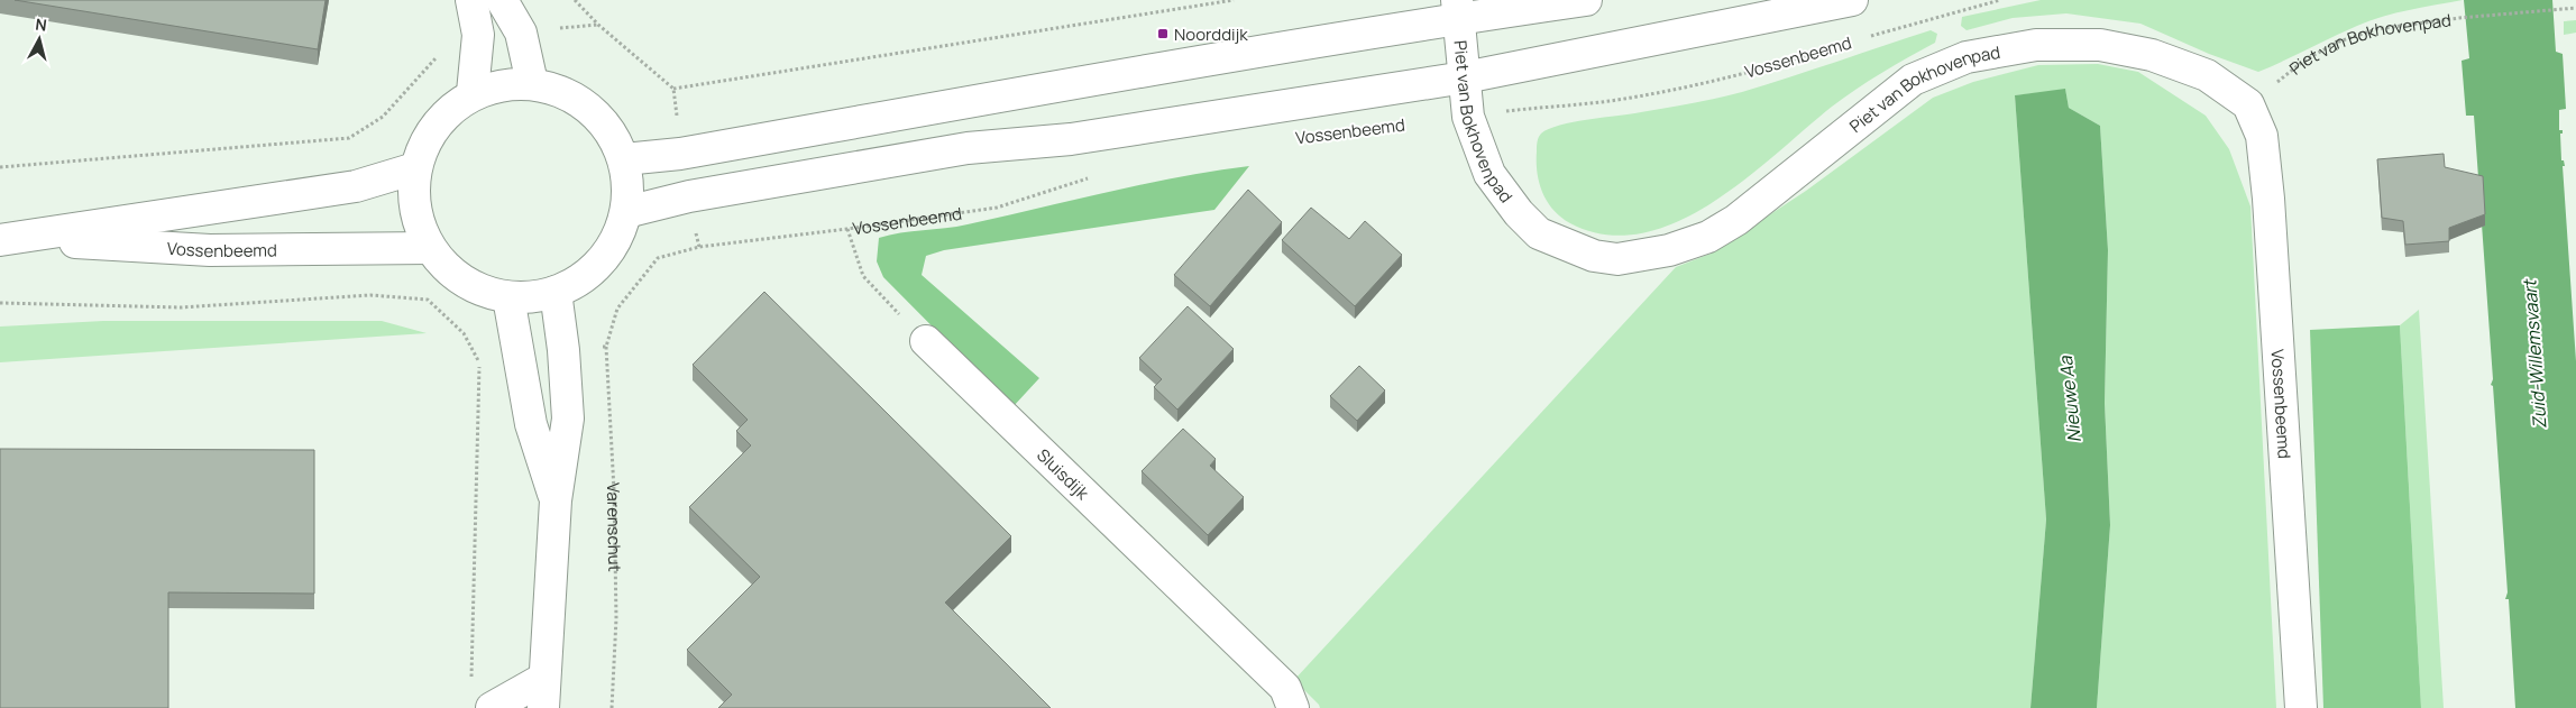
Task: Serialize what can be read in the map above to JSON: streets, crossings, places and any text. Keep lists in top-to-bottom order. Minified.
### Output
{"streets":{"main road":["Piet van Bokhovenpad","Vossenbeemd","Sluisdijk"],"path":["Varenschut"]},"crossings":[["Piet van Bokhovenpad","Vossenbeemd"]],"water":["Zuid-Willemsvaart","Nieuwe Aa"],"places":{"transit":["Noorddijk"]},"north":"top"}
